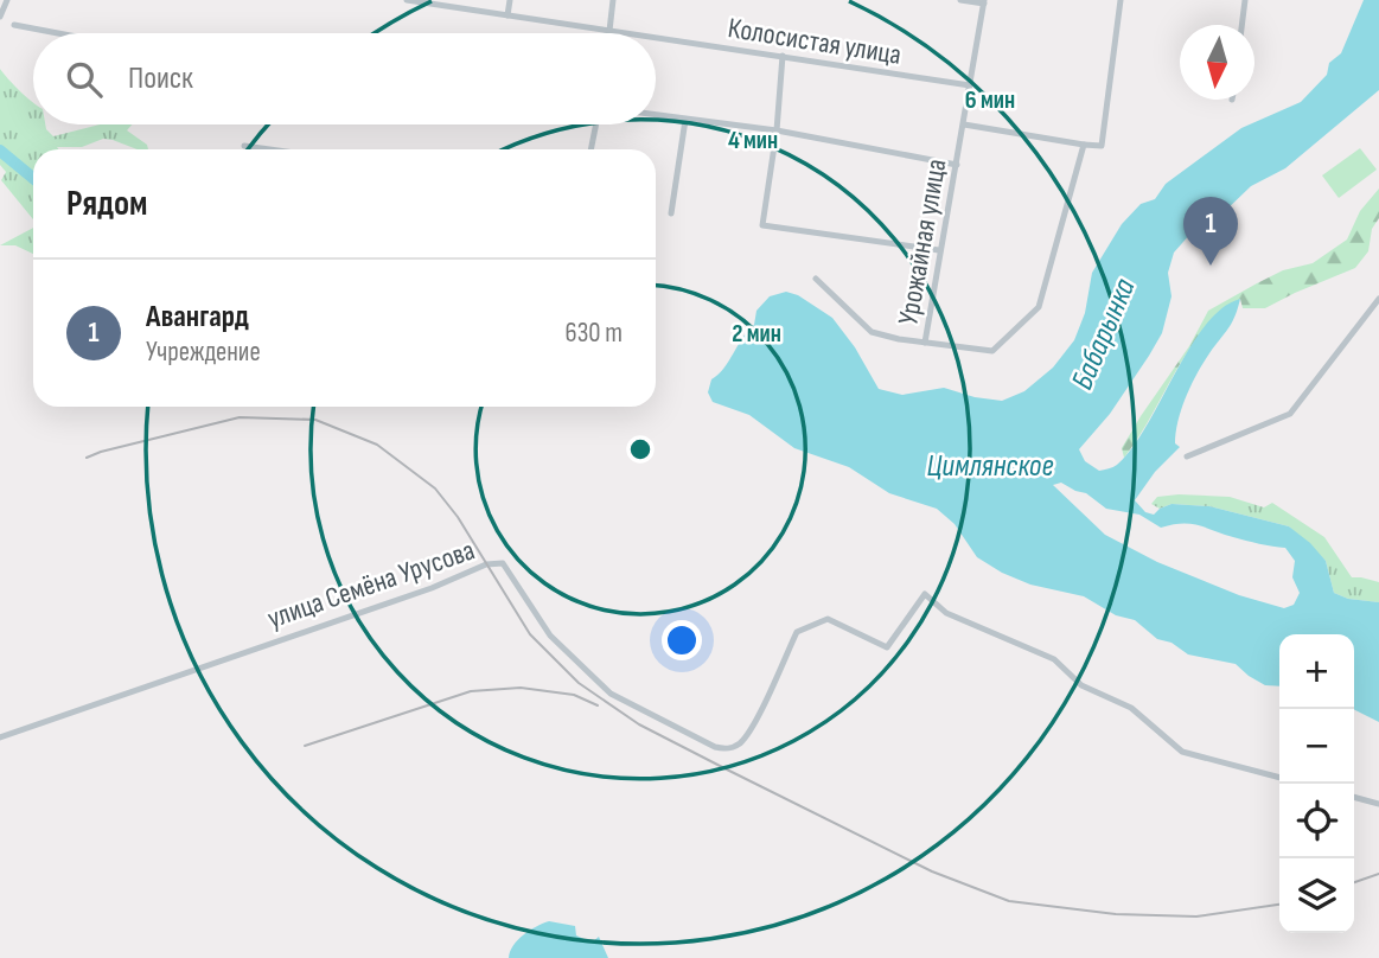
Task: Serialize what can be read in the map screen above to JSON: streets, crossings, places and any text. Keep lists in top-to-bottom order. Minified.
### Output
{"streets":{"street":["Колосистая улица","Урожайная улица","улица Семёна Урусова"]},"crossings":[["Колосистая улица","Урожайная улица"]],"water":["Бабарынка","Цимлянское"],"north":"bottom","page":{"search":"Поиск","heading":"Рядом","pins":"1","list":[{"mark":"1","name":"Авангард","note":"Учреждение","value":"630 m"}],"map_buttons":["+","−"]},"rings":["6 мин","4 мин","2 мин"]}
